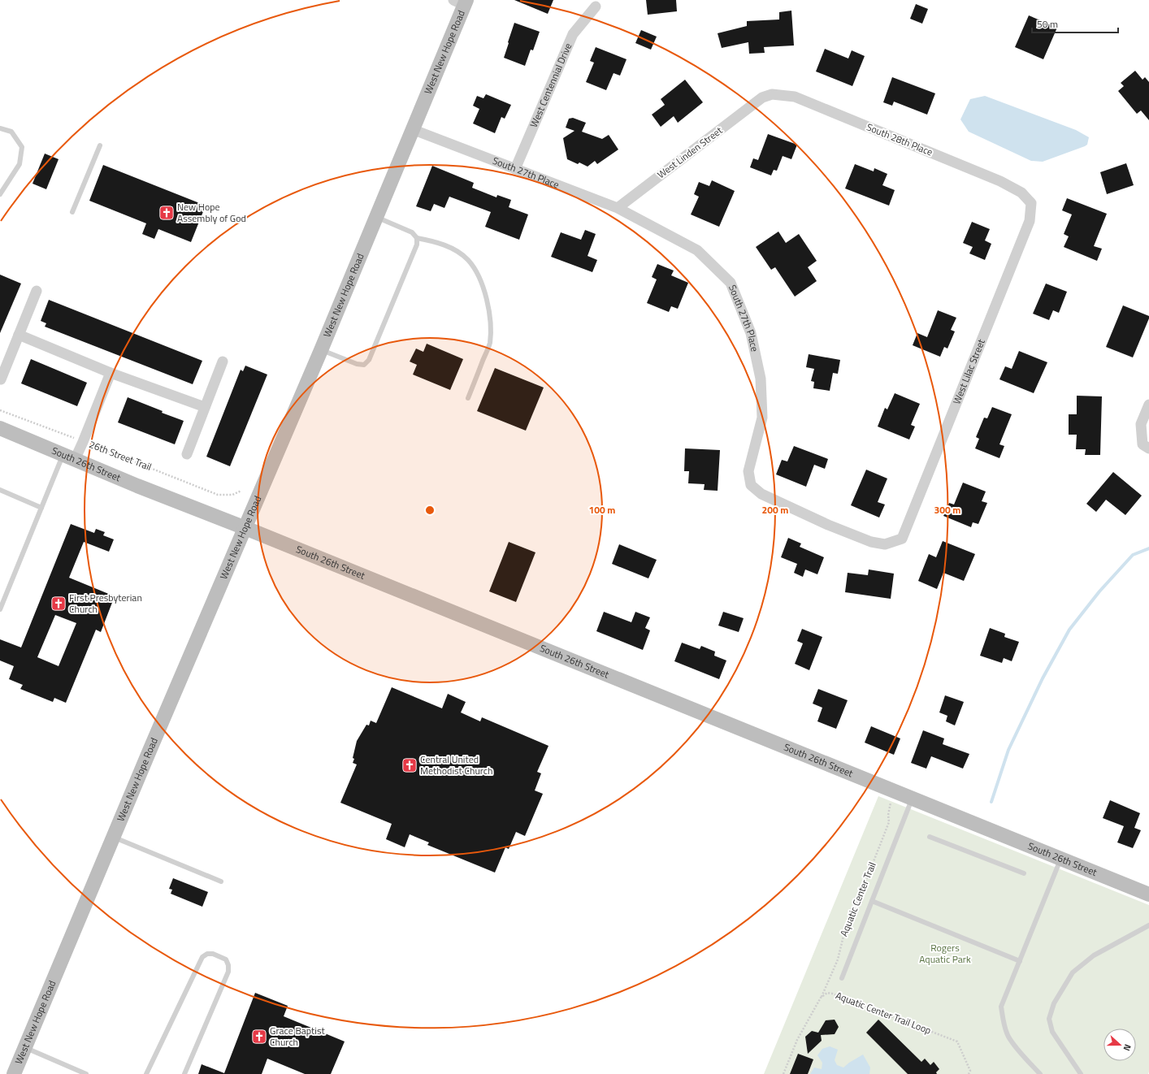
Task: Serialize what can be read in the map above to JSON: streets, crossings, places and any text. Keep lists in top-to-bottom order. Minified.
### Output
{"streets":{"street":["West New Hope Road","West Centennial Drive","South 28th Place","West Linden Street","South 27th Place","West Lilac Street","South 26th Street"],"path":["26th Street Trail","Aquatic Center Trail","Aquatic Center Trail Loop"]},"crossings":[["West New Hope Road","South 27th Place"],["West New Hope Road","South 26th Street"],["West Centennial Drive","South 27th Place"],["South 28th Place","West Linden Street"],["South 28th Place","West Lilac Street"],["West Linden Street","South 27th Place"],["South 27th Place","West Lilac Street"],["Aquatic Center Trail","Aquatic Center Trail Loop"]],"parks":["Rogers Aquatic Park"],"places":{"church":["New Hope Assembly of God","First Presbyterian Church","Central United Methodist Church","Grace Baptist Church"]},"scale_bar":"50 m","north":"right","rings":["100 m","200 m","300 m"]}
